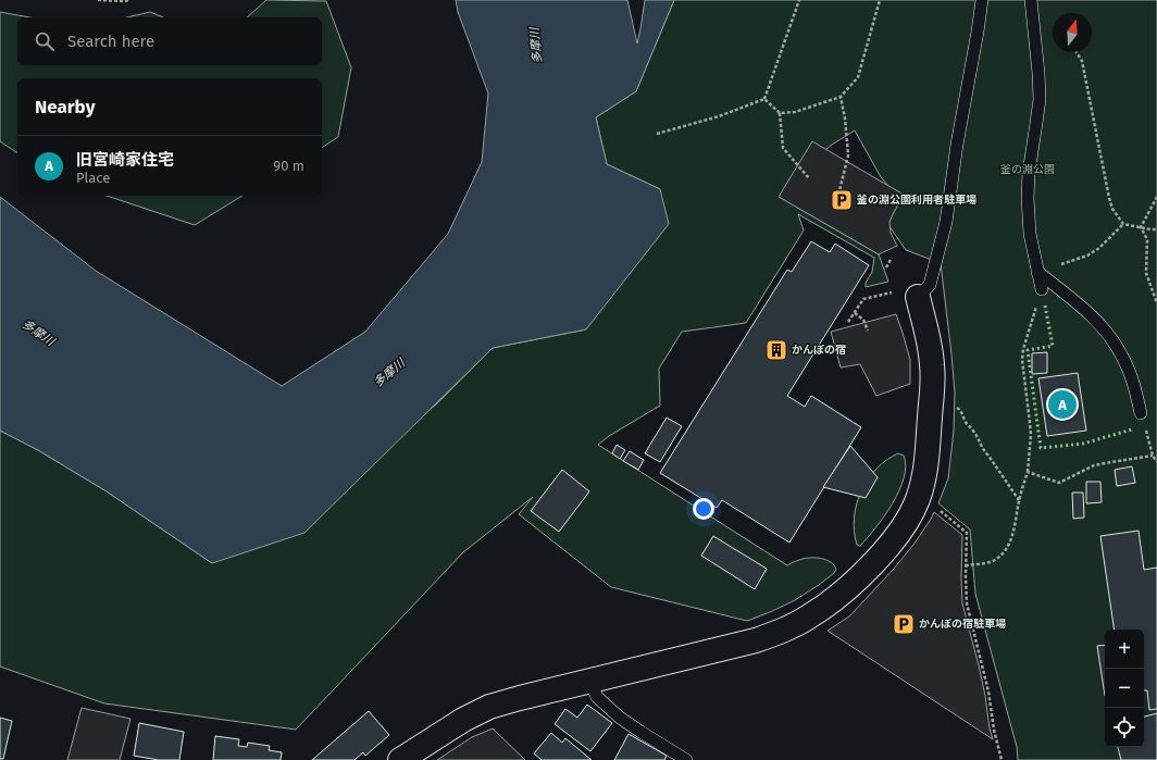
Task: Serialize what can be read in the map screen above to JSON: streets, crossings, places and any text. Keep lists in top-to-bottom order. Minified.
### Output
{"water":["多摩川"],"parks":["釜の淵公園"],"places":{"parking":["釜の淵公園利用者駐車場","かんぽの宿駐車場"],"building":["かんぽの宿"]},"north":"top","page":{"search":"Search here","heading":"Nearby","list":[{"mark":"A","name":"旧宮崎家住宅","note":"Place","value":"90 m"}],"pins":"A","map_buttons":["+","−"]}}
